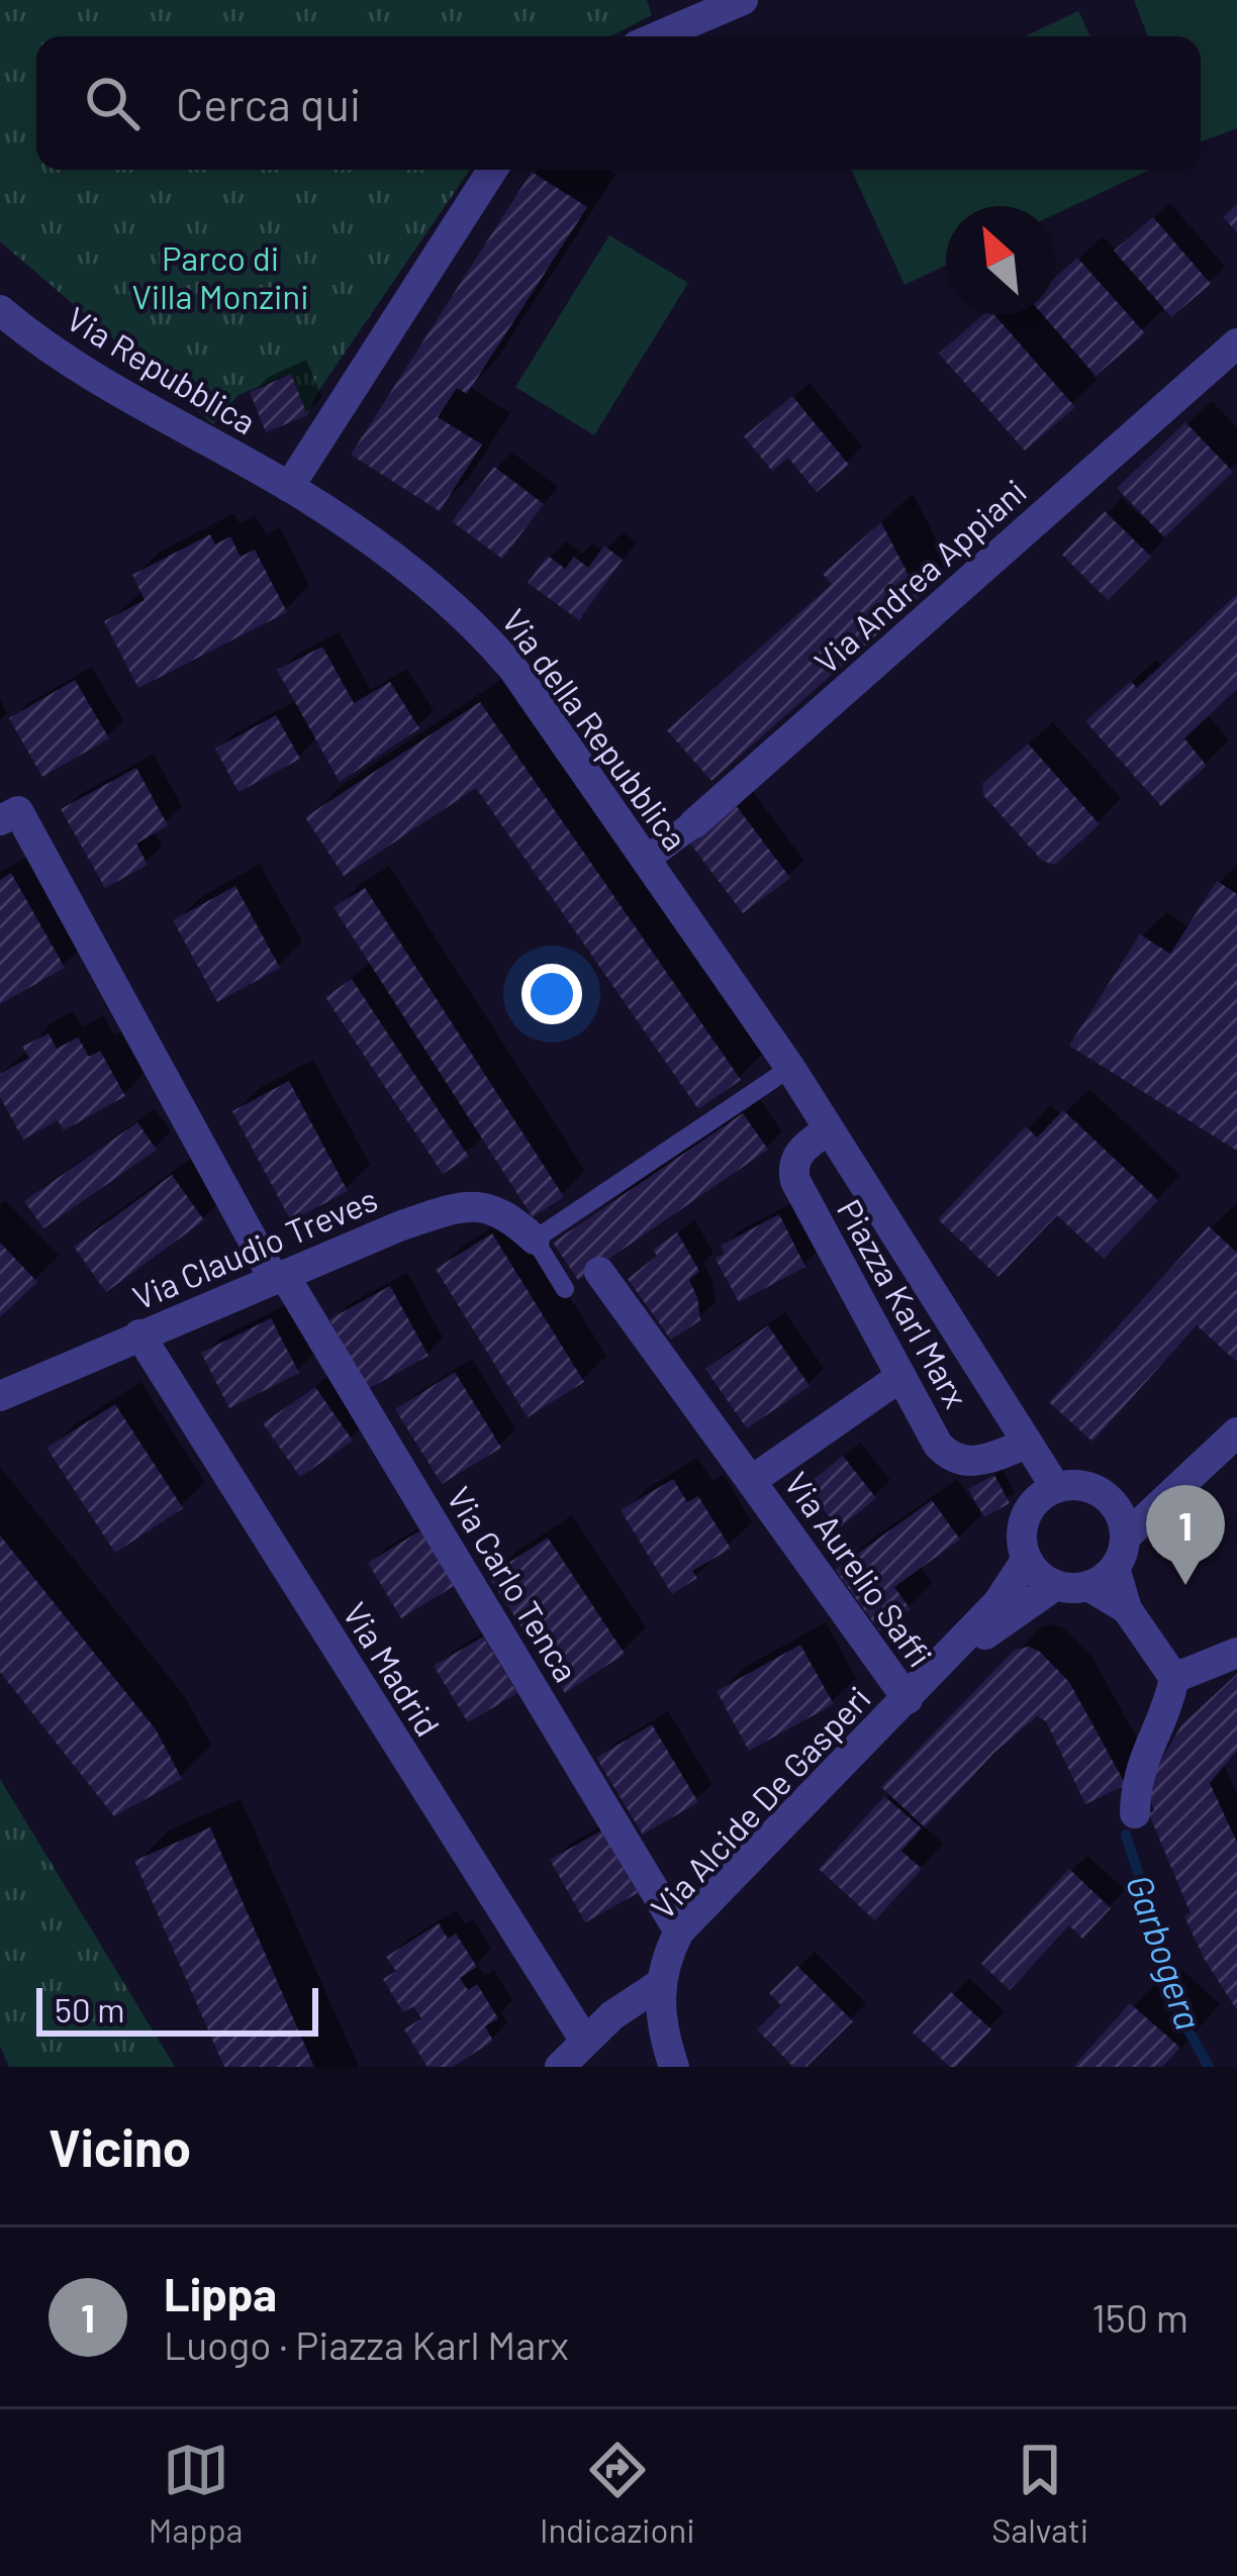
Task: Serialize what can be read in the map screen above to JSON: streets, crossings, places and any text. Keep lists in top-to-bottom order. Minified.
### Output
{"streets":{"street":["Via Repubblica","Via Andrea Appiani","Via della Repubblica","Via Claudio Treves","Piazza Karl Marx","Via Aurelio Saffi","Via Carlo Tenca","Via Madrid","Via Alcide De Gasperi"]},"crossings":[["Via Repubblica","Via della Repubblica"],["Via Andrea Appiani","Via della Repubblica"],["Via della Repubblica","Piazza Karl Marx"],["Via Claudio Treves","Via Carlo Tenca"],["Via Claudio Treves","Via Madrid"],["Piazza Karl Marx","Via Aurelio Saffi"],["Piazza Karl Marx","Via Alcide De Gasperi"],["Via Aurelio Saffi","Via Alcide De Gasperi"],["Via Carlo Tenca","Via Alcide De Gasperi"]],"water":["Garbogera"],"parks":["Parco di Villa Monzini"],"scale_bar":"50 m","north":"top left","page":{"search":"Cerca qui","pins":"1","scale":"50 m","heading":"Vicino","list":[{"mark":"1","name":"Lippa","note":"Luogo · Piazza Karl Marx","value":"150 m"}],"nav":["Mappa","Indicazioni","Salvati"]}}
